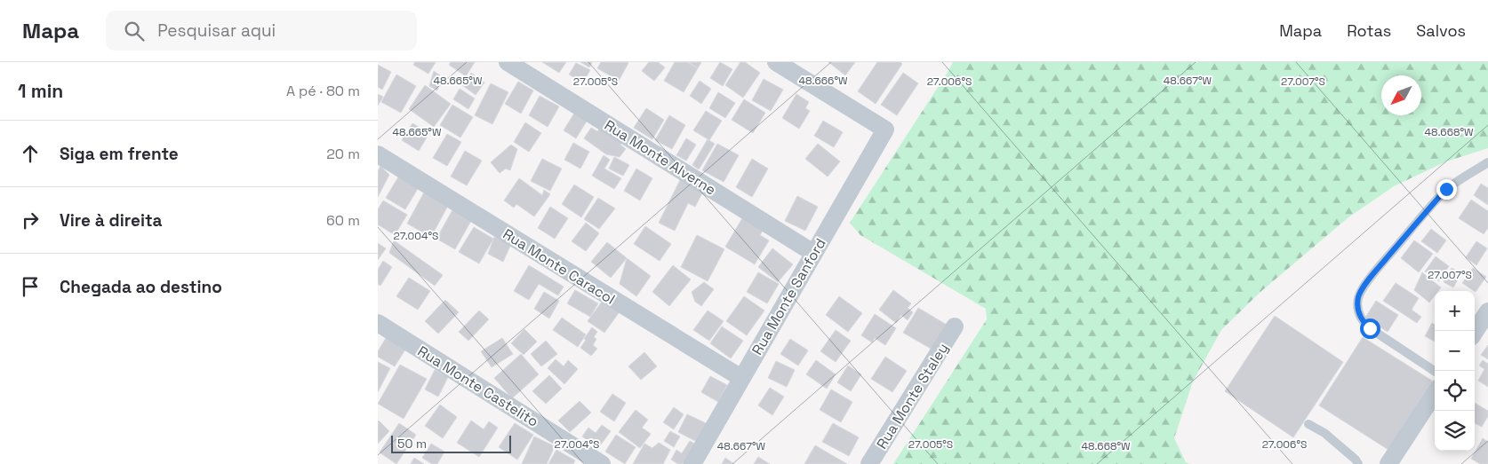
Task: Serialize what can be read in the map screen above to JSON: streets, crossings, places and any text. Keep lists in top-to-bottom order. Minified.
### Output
{"streets":{"street":["Rua Monte Alverne","Rua Monte Caracol","Rua Monte Sanford","Rua Monte Castelito","Rua Monte Staley"]},"crossings":[["Rua Monte Alverne","Rua Monte Sanford"],["Rua Monte Caracol","Rua Monte Sanford"]],"scale_bar":"50 m","north":"bottom left","page":{"header":"Mapa","search":"Pesquisar aqui","nav":["Mapa","Rotas","Salvos"],"heading":["1 min","A pé · 80 m"],"list":[["Siga em frente","20 m"],["Vire à direita","60 m"],"Chegada ao destino"],"map_buttons":["+","−"],"scale":"50 m"},"coordinates":["48.665°W","48.666°W","48.667°W","27.006°S","27.007°S","27.005°S","48.668°W","27.004°S"]}
